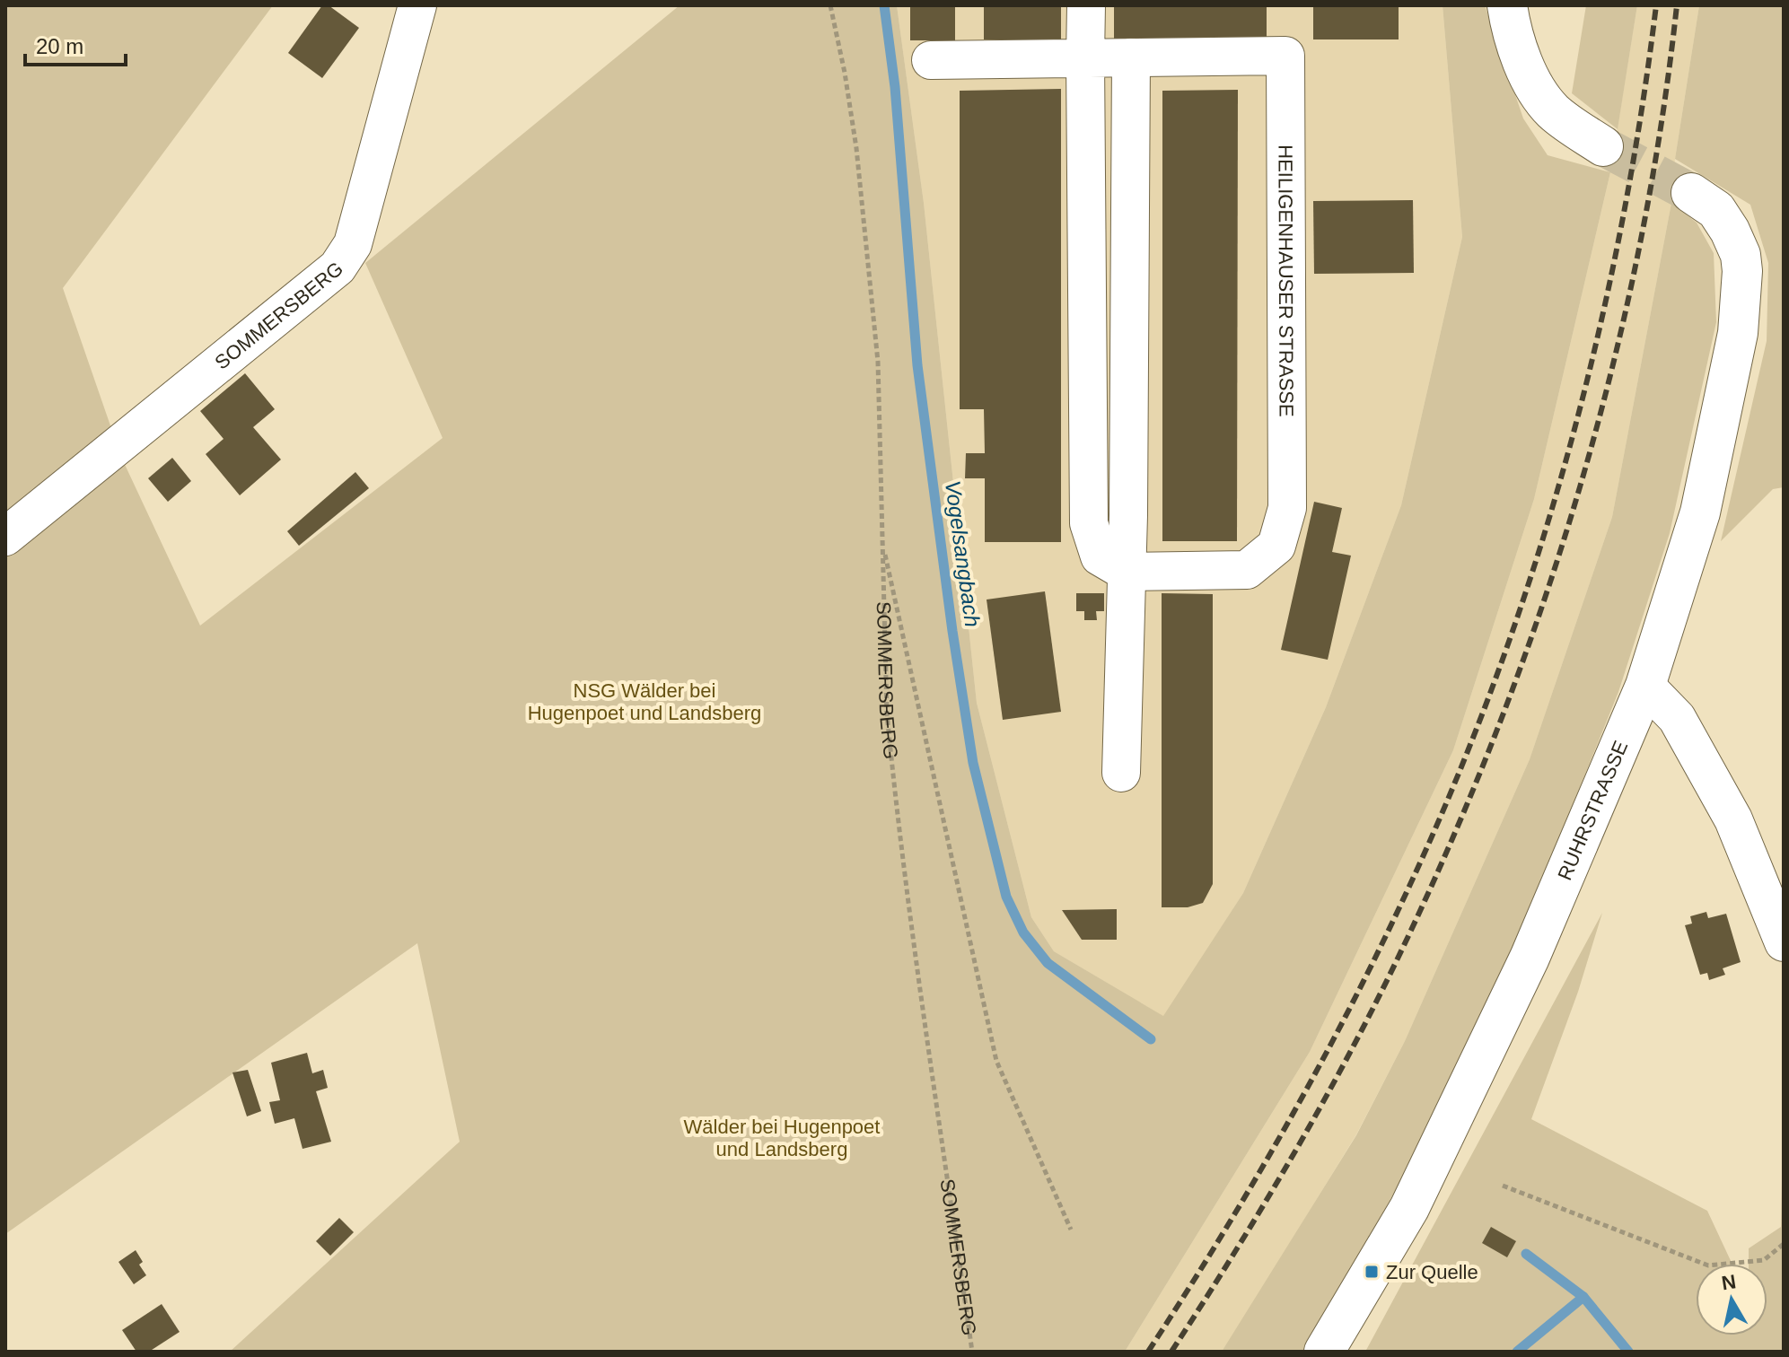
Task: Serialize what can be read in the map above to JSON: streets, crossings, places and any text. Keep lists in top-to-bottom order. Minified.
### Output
{"streets":{"main road":["RUHRSTRASSE"],"street":["HEILIGENHAUSER STRASSE","SOMMERSBERG"]},"water":["Vogelsangbach"],"parks":["NSG Wälder bei Hugenpoet und Landsberg","Wälder bei Hugenpoet und Landsberg"],"places":{"transit":["Zur Quelle"]},"scale_bar":"20 m","north":"top"}
